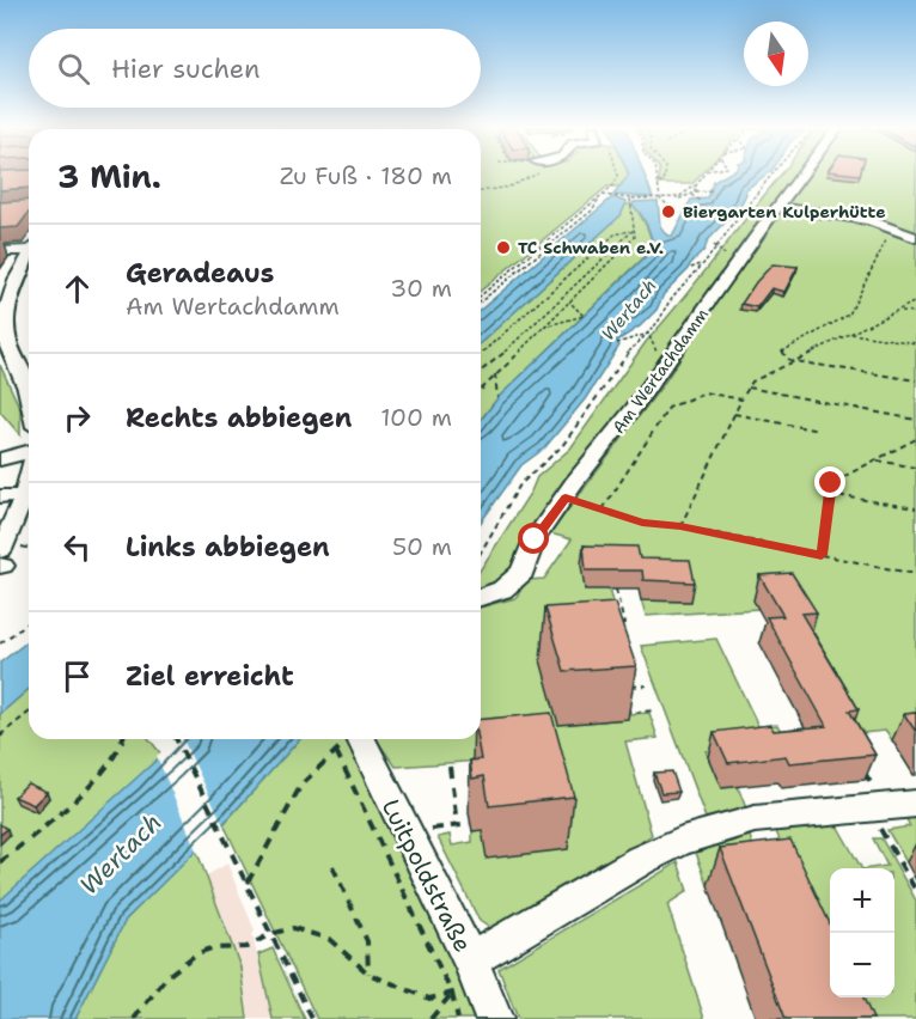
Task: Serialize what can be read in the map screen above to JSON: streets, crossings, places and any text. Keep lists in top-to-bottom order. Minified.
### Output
{"streets":{"street":["Am Wertachdamm","Luitpoldstraße"]},"water":["Wertach"],"places":["Biergarten Kulperhütte","TC Schwaben e.V."],"north":"bottom","page":{"search":"Hier suchen","heading":["3 Min.","Zu Fuß · 180 m"],"list":[["Geradeaus","Am Wertachdamm","30 m"],["Rechts abbiegen","100 m"],["Links abbiegen","50 m"],"Ziel erreicht"],"map_buttons":["+","−"]}}
